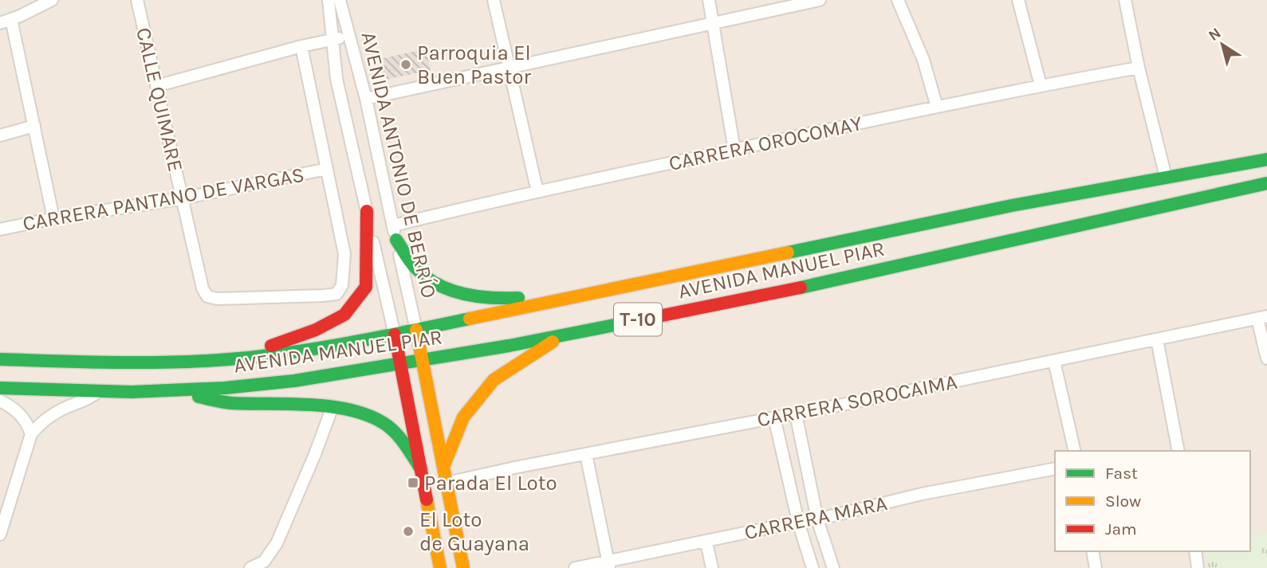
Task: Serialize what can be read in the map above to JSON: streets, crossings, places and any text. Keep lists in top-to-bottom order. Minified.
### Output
{"streets":{"main road":["AVENIDA ANTONIO DE BERRÍO","AVENIDA MANUEL PIAR","T-10"],"street":["CALLE QUIMARE","CARRERA OROCOMAY","CARRERA PANTANO DE VARGAS","CARRERA SOROCAIMA","CARRERA MARA"]},"crossings":[["CALLE QUIMARE","CARRERA PANTANO DE VARGAS"],["CARRERA OROCOMAY","AVENIDA ANTONIO DE BERRÍO"],["AVENIDA ANTONIO DE BERRÍO","AVENIDA MANUEL PIAR"],["AVENIDA ANTONIO DE BERRÍO","CARRERA SOROCAIMA"],["AVENIDA MANUEL PIAR","T-10"]],"places":{"other":["Parroquia El Buen Pastor","El Loto de Guayana"],"transit":["Parada El Loto"]},"legend":["Fast","Slow","Jam"],"north":"top left"}
